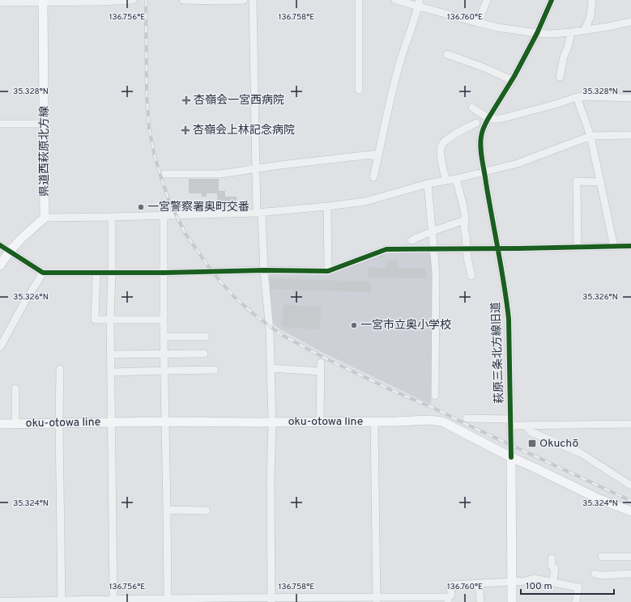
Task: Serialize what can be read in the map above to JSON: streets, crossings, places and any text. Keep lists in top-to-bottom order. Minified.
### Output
{"streets":{"main road":["県道西萩原北方線","oku-otowa line"],"street":["萩原三条北方線旧道"]},"crossings":[["萩原三条北方線旧道","oku-otowa line"]],"places":{"health":["杏嶺会一宮西病院","杏嶺会上林記念病院"],"other":["一宮警察署奥町交番","一宮市立奥小学校"],"transit":["Okuchō"]},"scale_bar":"100 m","coordinates":["136.756°E","136.758°E","136.760°E","35.328°N","35.326°N","35.324°N"]}
